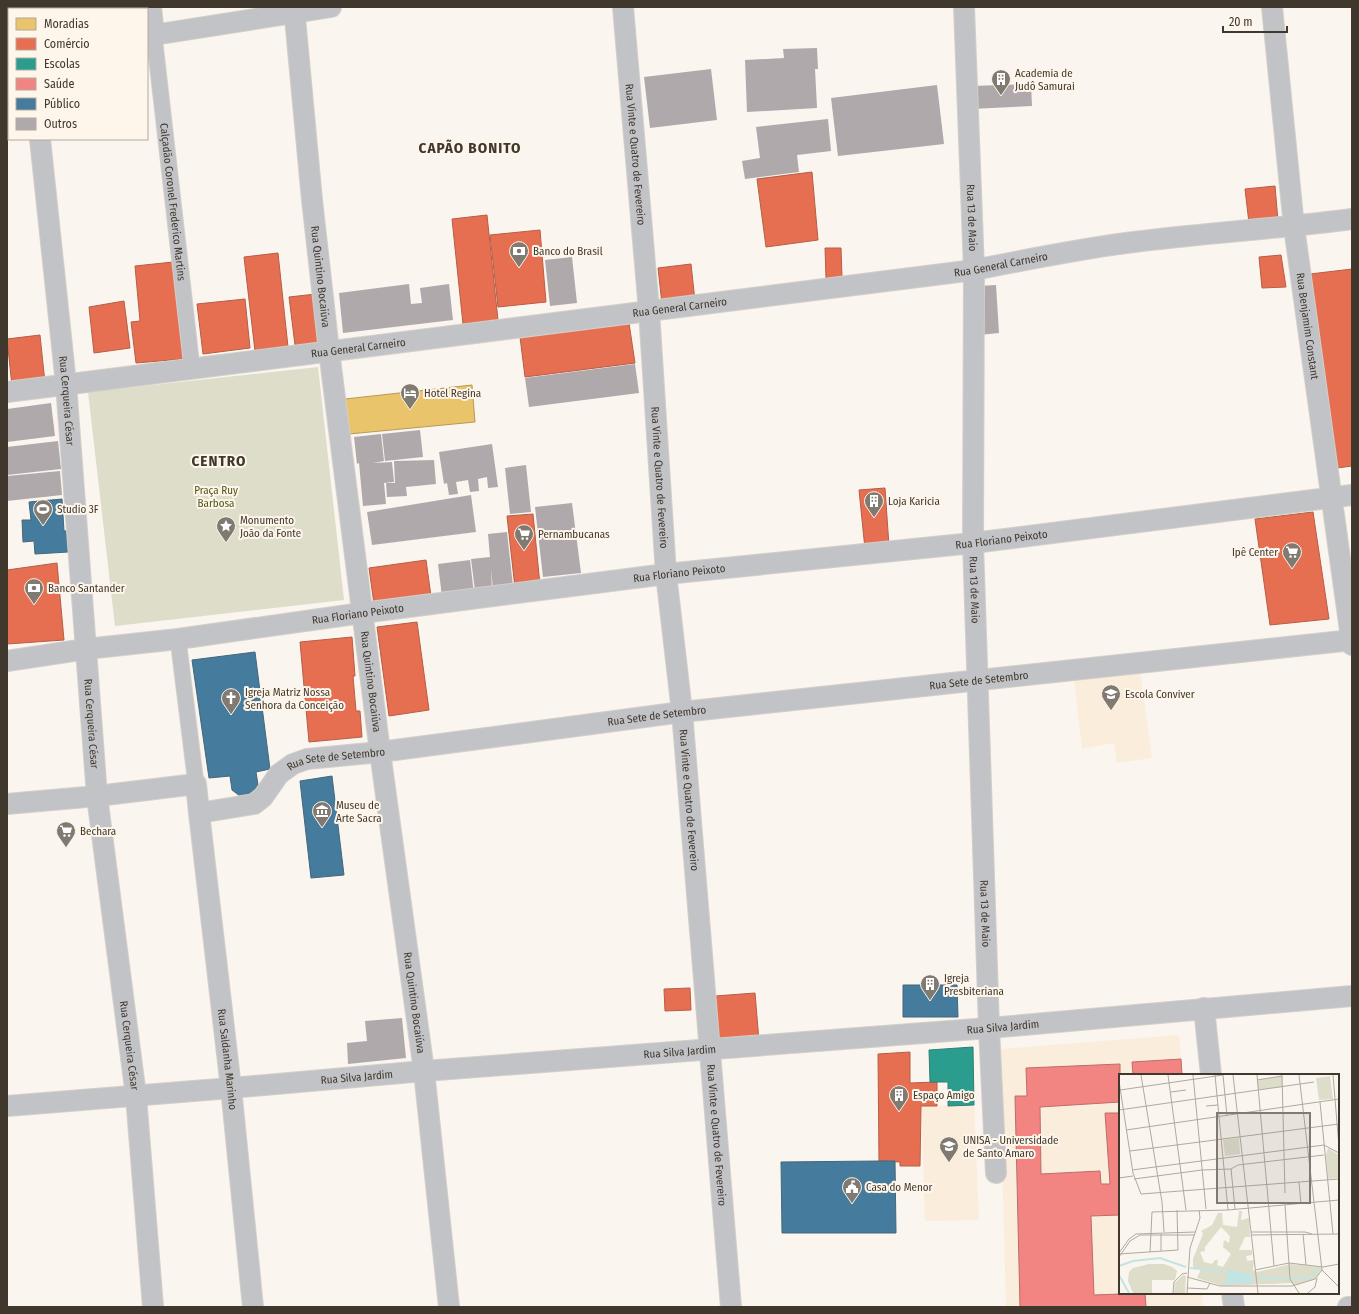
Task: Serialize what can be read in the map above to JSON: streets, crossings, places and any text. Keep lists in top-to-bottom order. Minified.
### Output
{"streets":{"street":["Rua Vinte e Quatro de Fevereiro","Calçadão Coronel Frederico Martins","Rua 13 de Maio","Rua General Carneiro","Rua Quintino Bocaiúva","Rua Benjamim Constant","Rua Cerqueira César","Rua Floriano Peixoto","Rua Sete de Setembro","Rua Silva Jardim","Rua Saldanha Marinho"]},"crossings":[["Rua Vinte e Quatro de Fevereiro","Rua General Carneiro"],["Rua Vinte e Quatro de Fevereiro","Rua Floriano Peixoto"],["Rua Vinte e Quatro de Fevereiro","Rua Sete de Setembro"],["Rua Vinte e Quatro de Fevereiro","Rua Silva Jardim"],["Calçadão Coronel Frederico Martins","Rua General Carneiro"],["Rua 13 de Maio","Rua General Carneiro"],["Rua 13 de Maio","Rua Floriano Peixoto"],["Rua 13 de Maio","Rua Sete de Setembro"],["Rua 13 de Maio","Rua Silva Jardim"],["Rua General Carneiro","Rua Quintino Bocaiúva"],["Rua General Carneiro","Rua Benjamim Constant"],["Rua General Carneiro","Rua Cerqueira César"],["Rua Quintino Bocaiúva","Rua Floriano Peixoto"],["Rua Quintino Bocaiúva","Rua Sete de Setembro"],["Rua Quintino Bocaiúva","Rua Silva Jardim"],["Rua Benjamim Constant","Rua Floriano Peixoto"],["Rua Benjamim Constant","Rua Sete de Setembro"],["Rua Cerqueira César","Rua Floriano Peixoto"],["Rua Cerqueira César","Rua Silva Jardim"],["Rua Sete de Setembro","Rua Saldanha Marinho"],["Rua Silva Jardim","Rua Saldanha Marinho"]],"districts":["CAPÃO BONITO","CENTRO"],"parks":["Praça Ruy Barbosa"],"places":{"building":["Academia de Judô Samurai","Loja Karicia","Igreja Presbiteriana","Espaço Amigo"],"bank":["Banco do Brasil","Banco Santander"],"hotel":["Hotel Regina"],"sports":["Studio 3F"],"place":["Monumento João da Fonte"],"supermarket":["Pernambucanas","Ipê Center","Bechara"],"school or university":["Escola Conviver","UNISA - Universidade de Santo Amaro"],"church":["Igreja Matriz Nossa Senhora da Conceição"],"museum":["Museu de Arte Sacra"],"public building":["Casa do Menor"]},"legend":["Moradias","Comércio","Escolas","Saúde","Público","Outros"],"scale_bar":"20 m"}
